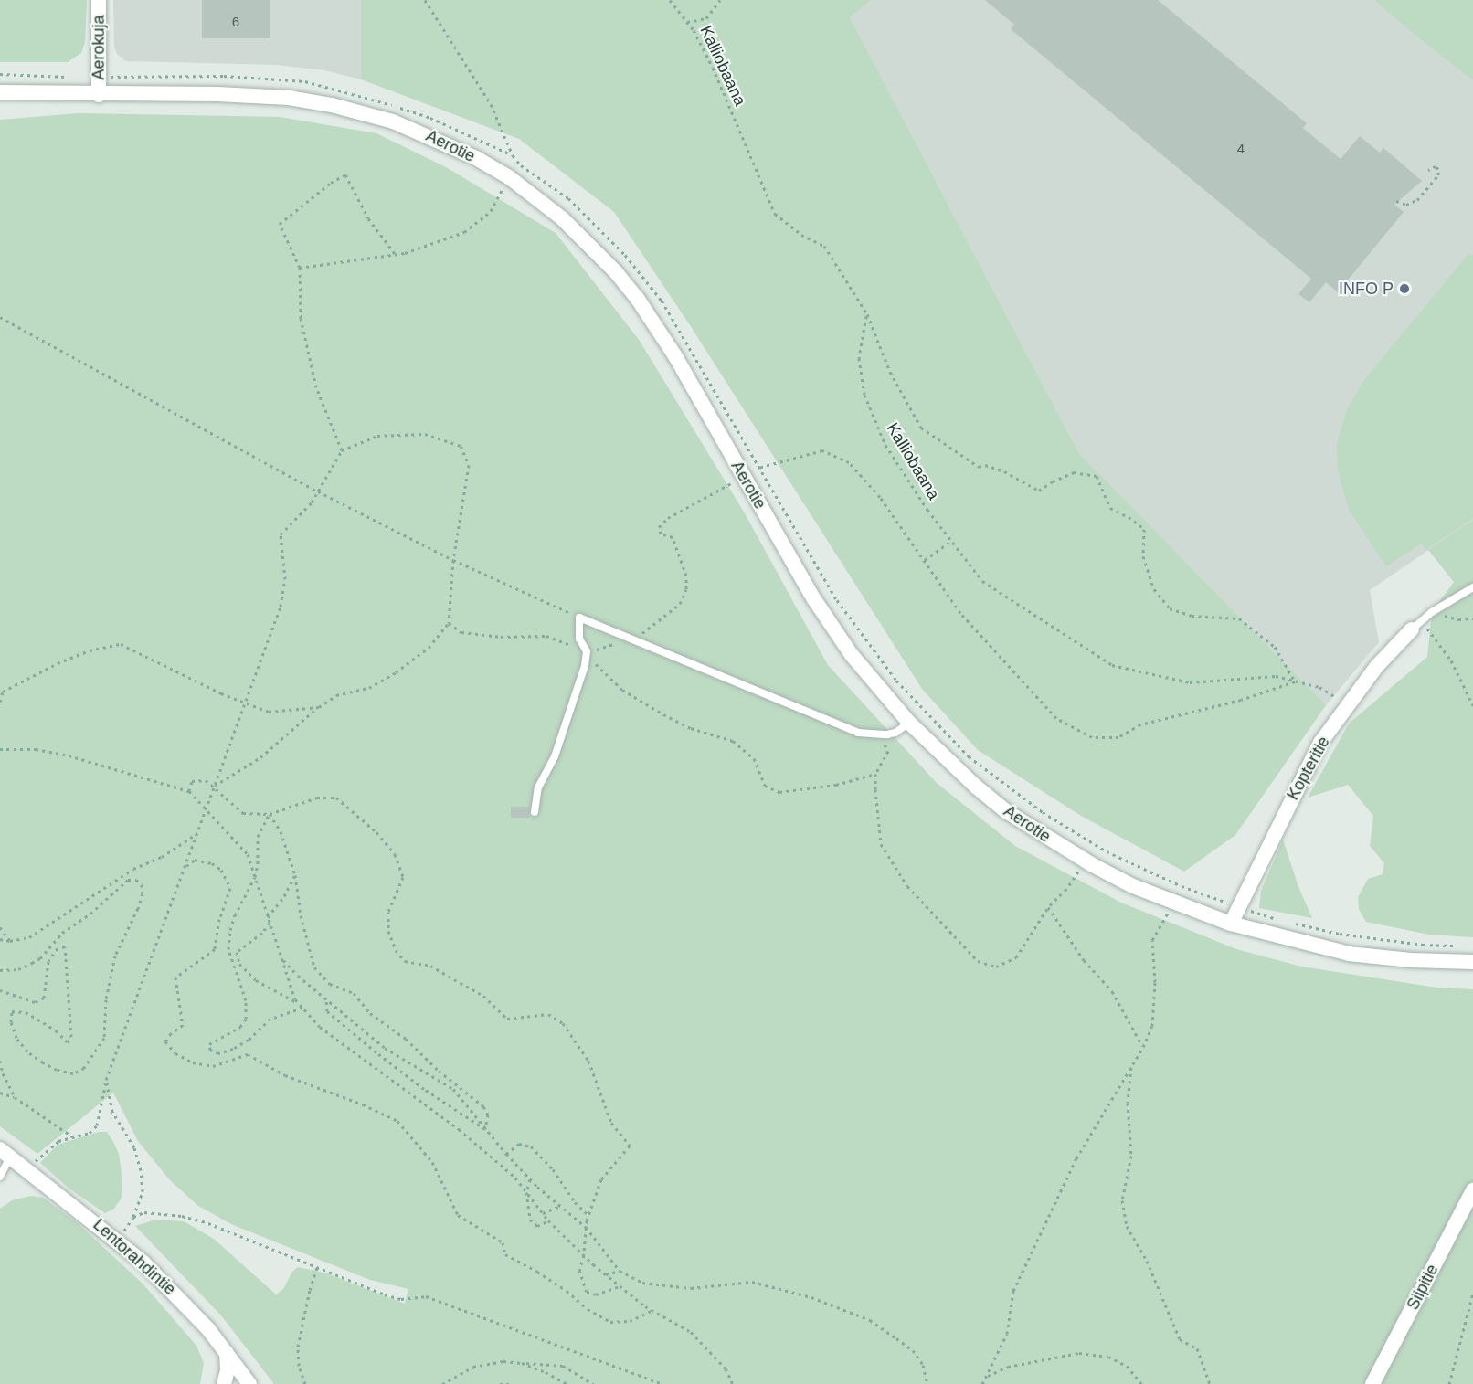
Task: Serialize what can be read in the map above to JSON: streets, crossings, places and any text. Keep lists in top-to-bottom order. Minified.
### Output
{"streets":{"street":["Aerokuja","Aerotie","Kopteritie","Lentorahdintie","Siipitie"],"path":["Kalliobaana"]},"crossings":[["Aerokuja","Aerotie"],["Kalliobaana","Kopteritie"],["Aerotie","Kopteritie"]],"places":["INFO P"],"house_numbers":["6","4"]}
